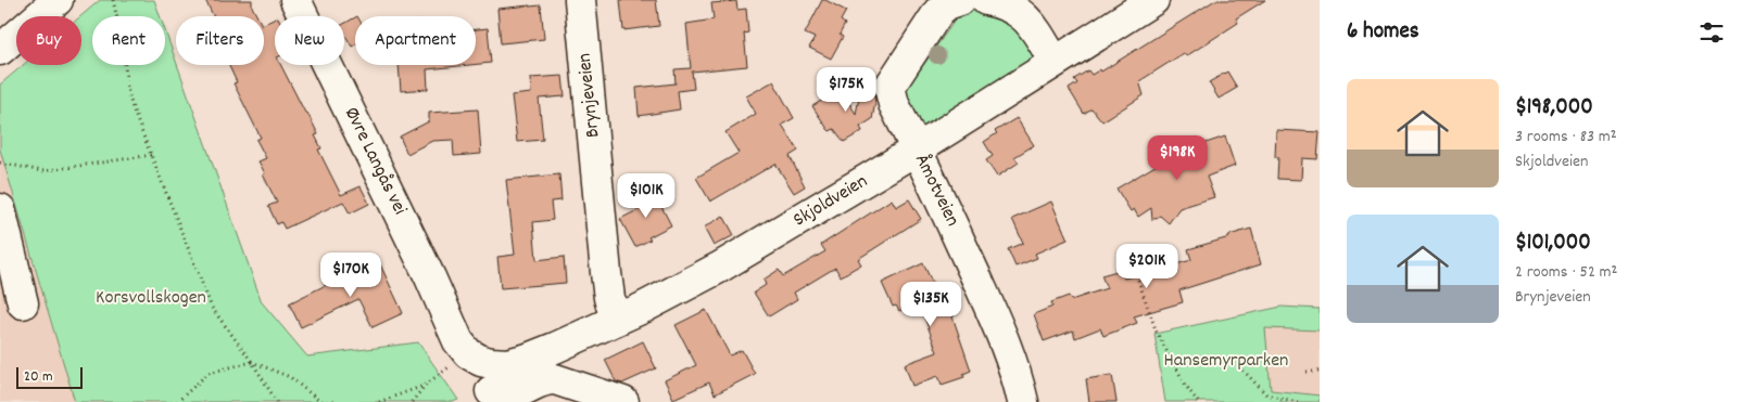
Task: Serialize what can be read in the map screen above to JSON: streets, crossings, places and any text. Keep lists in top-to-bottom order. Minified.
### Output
{"streets":{"street":["Brynjeveien","Øvre Langås vei","Åmotveien","Skjoldveien"]},"crossings":[["Brynjeveien","Skjoldveien"],["Øvre Langås vei","Skjoldveien"],["Åmotveien","Skjoldveien"]],"parks":["Korsvollskogen","Hansemyrparken"],"scale_bar":"20 m","page":{"heading":"6 homes","chip":["Buy","Rent","Filters","New","Apartment"],"list":[{"name":"$198,000","note":"3 rooms · 83 m² · Skjoldveien"},{"name":"$101,000","note":"2 rooms · 52 m² · Brynjeveien"}],"price":["$175K","$198K","$101K","$201K","$170K","$135K"],"scale":"20 m"}}
